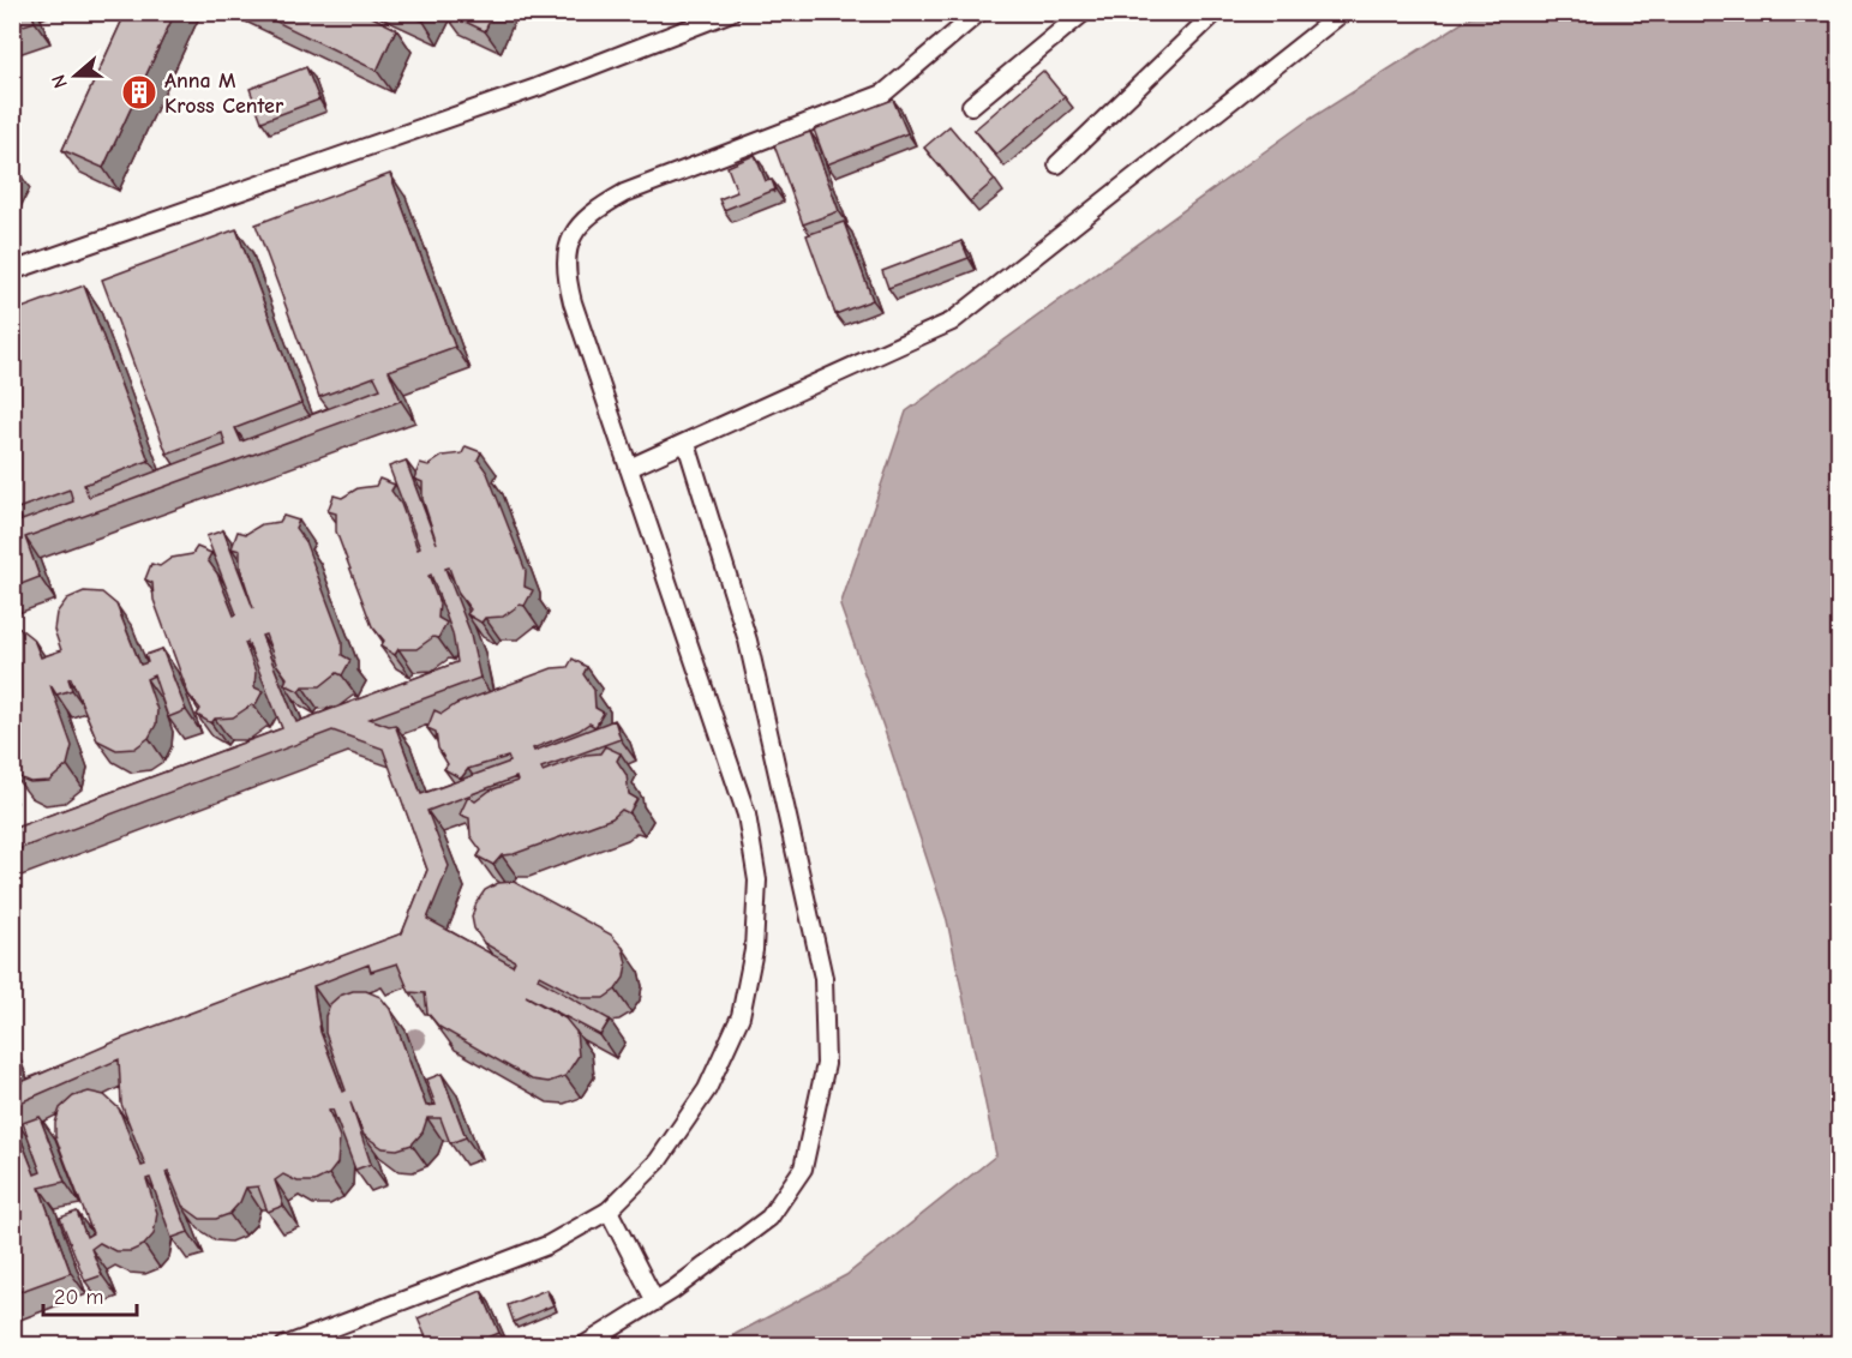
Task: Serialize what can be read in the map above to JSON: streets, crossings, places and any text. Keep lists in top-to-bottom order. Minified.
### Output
{"places":{"building":["Anna M Kross Center"]},"scale_bar":"20 m","north":"left"}
